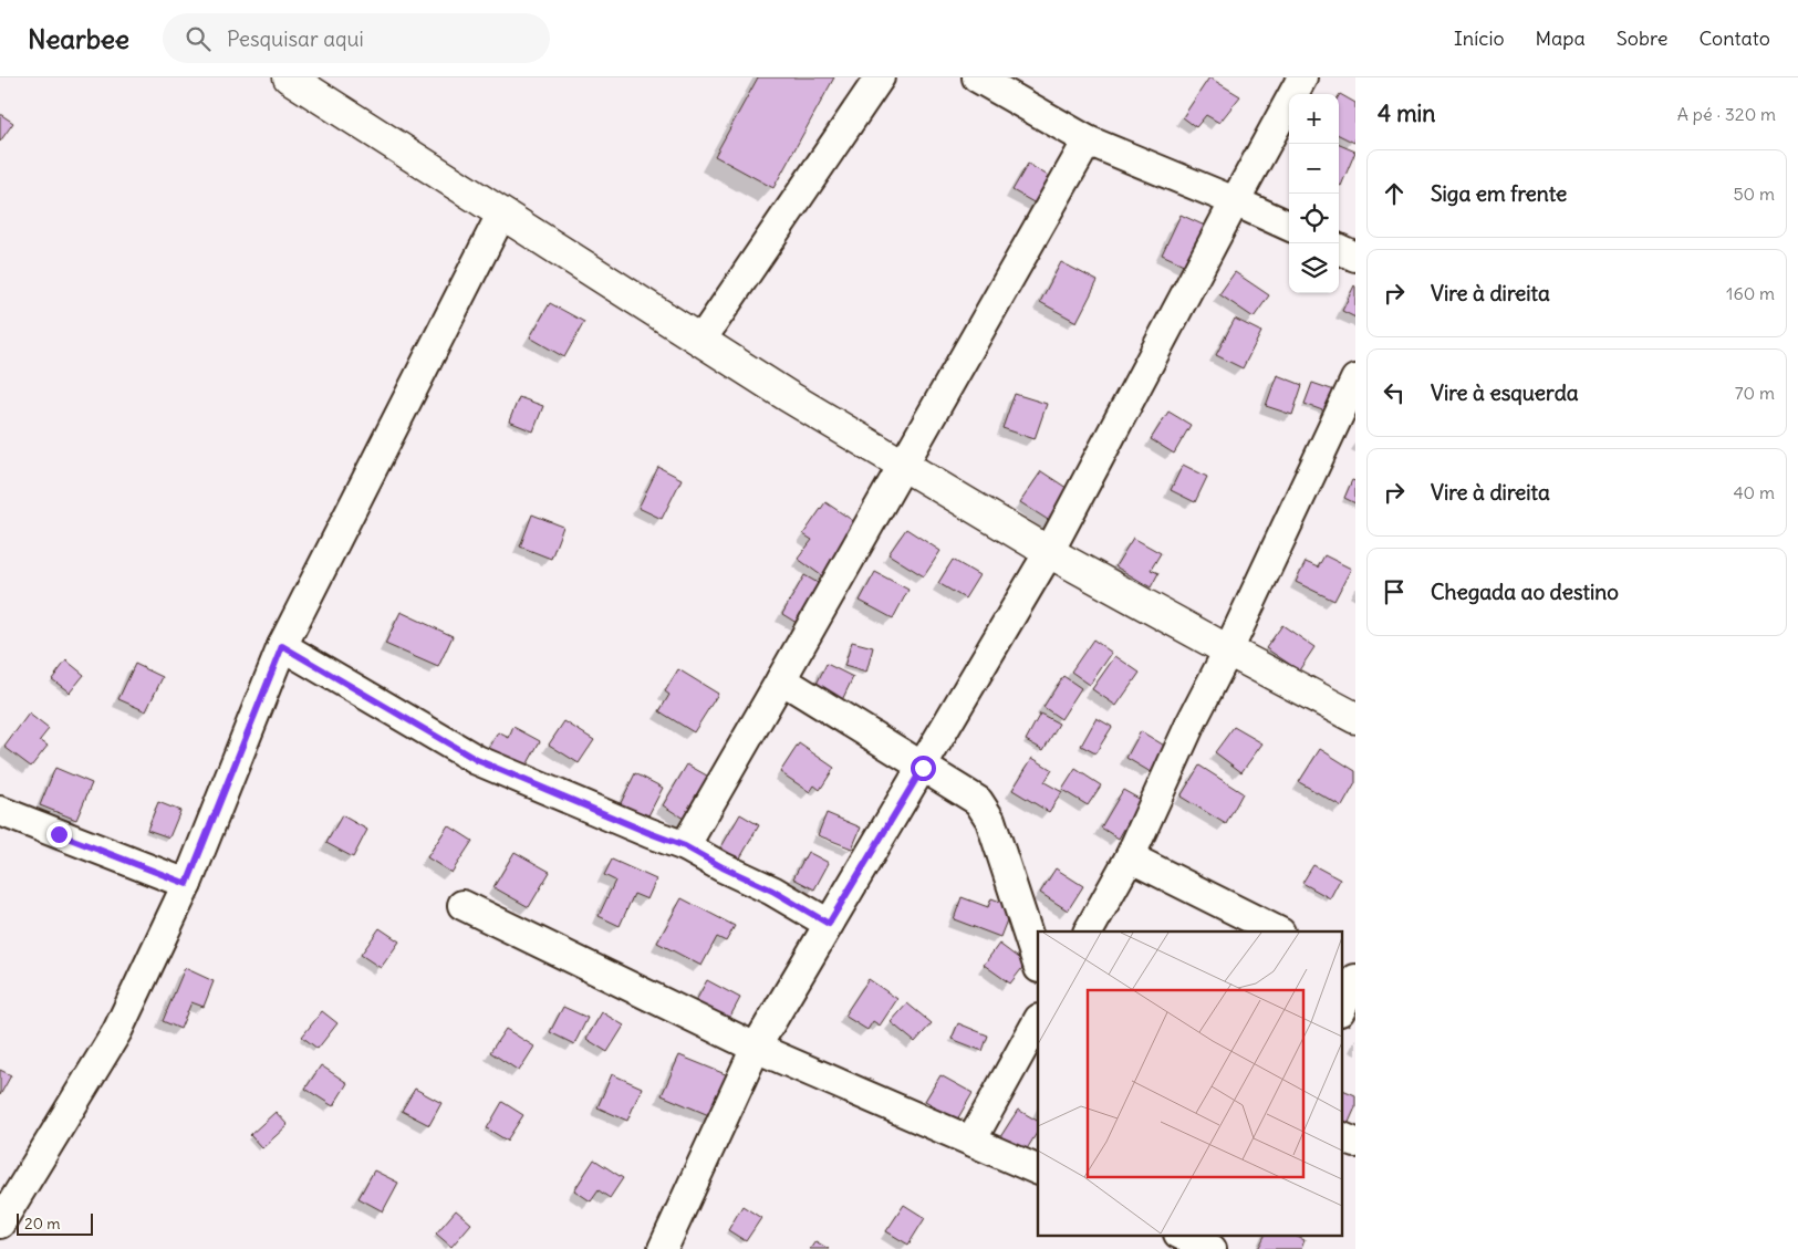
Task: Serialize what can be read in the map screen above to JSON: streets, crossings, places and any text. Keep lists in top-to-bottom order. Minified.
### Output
{"scale_bar":"20 m","page":{"header":"Nearbee","search":"Pesquisar aqui","nav":["Início","Mapa","Sobre","Contato"],"heading":["4 min","A pé · 320 m"],"map_buttons":["+","−"],"list":[["Siga em frente","50 m"],["Vire à direita","160 m"],["Vire à esquerda","70 m"],["Vire à direita","40 m"],"Chegada ao destino"],"scale":"20 m"}}
